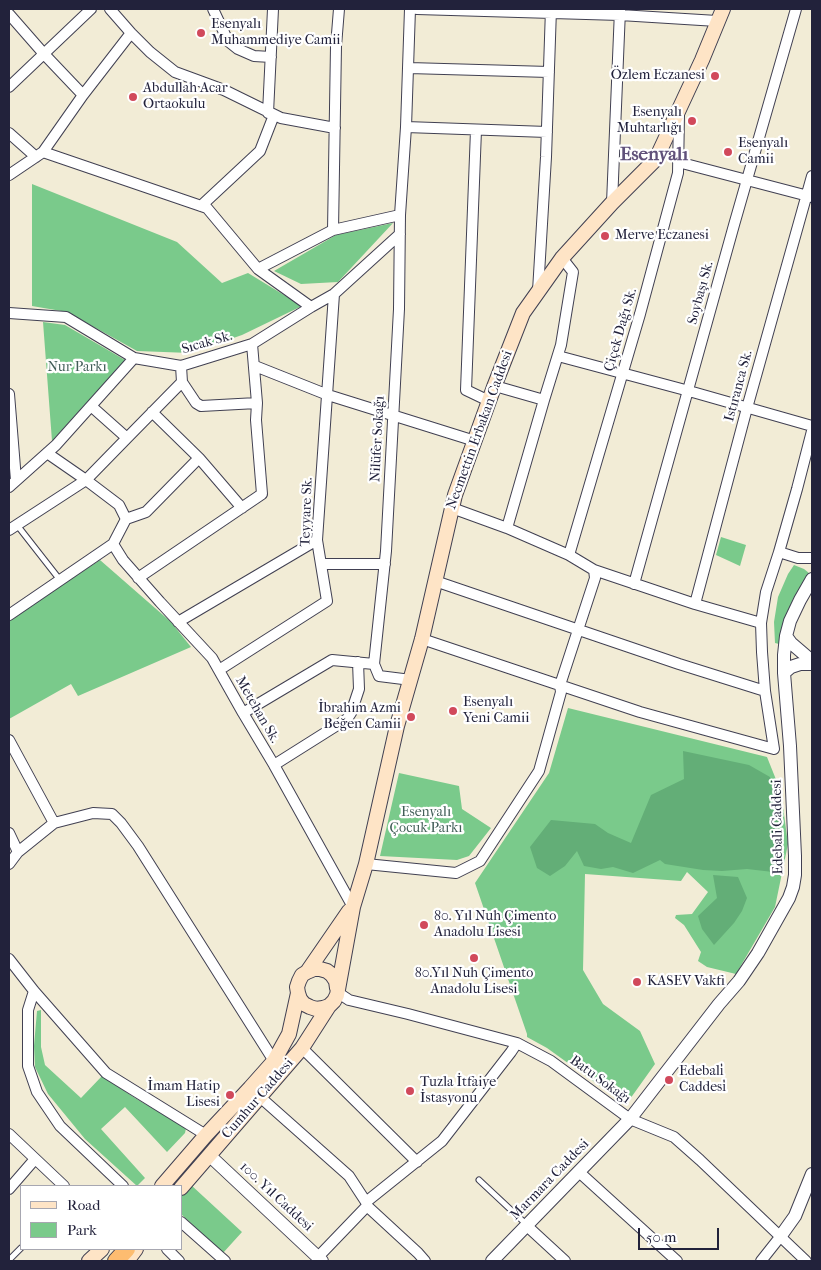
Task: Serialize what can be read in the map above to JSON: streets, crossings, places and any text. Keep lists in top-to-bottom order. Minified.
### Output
{"streets":{"main road":["Necmettin Erbakan Caddesi","Cumhur Caddesi"],"street":["Soybaşı Sk.","Çiçek Dağı Sk.","Sıcak Sk.","Istıranca Sk.","Nilüfer Sokağı","Teyyare Sk.","Metehan Sk.","Edebali Caddesi","Batu Sokağı","Marmara Caddesi","100. Yıl Caddesi"]},"crossings":[["Çiçek Dağı Sk.","Necmettin Erbakan Caddesi"],["Sıcak Sk.","Nilüfer Sokağı"],["Sıcak Sk.","Teyyare Sk."],["Necmettin Erbakan Caddesi","Metehan Sk."],["Necmettin Erbakan Caddesi","Batu Sokağı"],["Necmettin Erbakan Caddesi","Cumhur Caddesi"],["Teyyare Sk.","Metehan Sk."],["Edebali Caddesi","Batu Sokağı"],["Edebali Caddesi","Marmara Caddesi"],["Batu Sokağı","Cumhur Caddesi"],["Batu Sokağı","Marmara Caddesi"],["Cumhur Caddesi","100. Yıl Caddesi"]],"districts":["Esenyalı"],"parks":["Nur Parkı","Esenyalı Çocuk Parkı"],"places":["Esenyalı Muhammediye Camii","Özlem Eczanesi","Abdullah Acar Ortaokulu","Esenyalı Muhtarlığı","Esenyalı Camii","Merve Eczanesi","Esenyalı Yeni Camii","İbrahim Azmi Beğen Camii","80. Yıl Nuh Çimento Anadolu Lisesi","80.Yıl Nuh Çimento Anadolu Lisesi","KASEV Vakfı","Edebali̇ Caddesi̇","Tuzla İtfaiye İstasyonu","İmam Hatip Lisesi"],"legend":["Road","Park"],"scale_bar":"50 m"}
